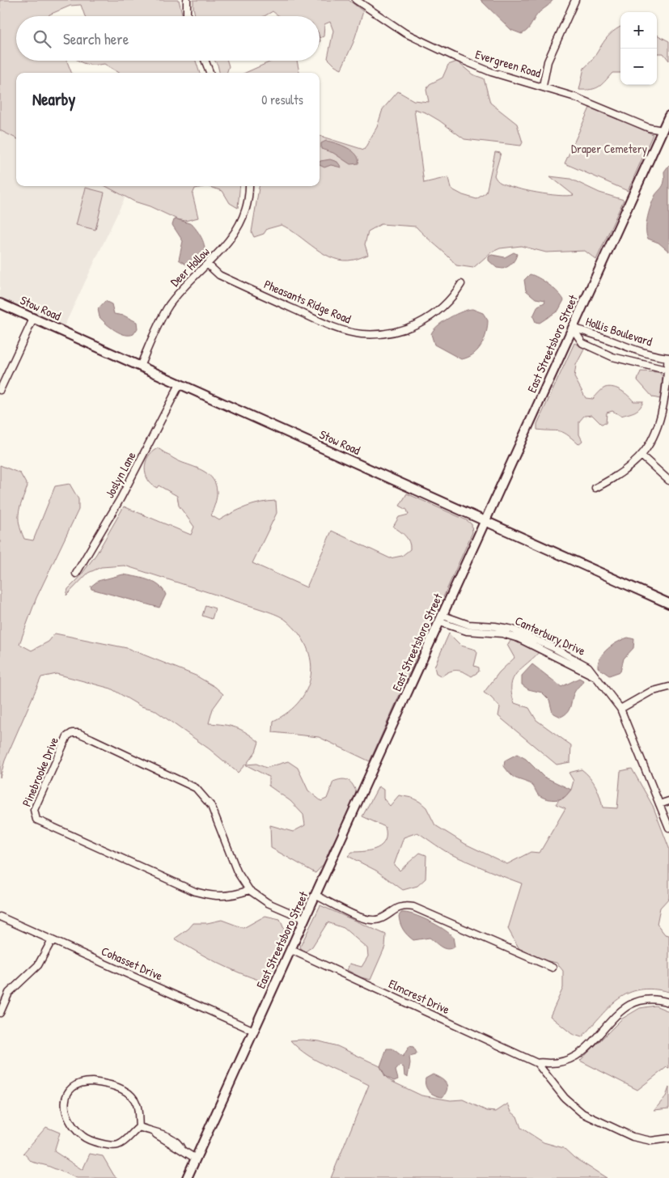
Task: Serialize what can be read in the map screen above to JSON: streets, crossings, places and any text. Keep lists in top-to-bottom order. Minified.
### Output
{"streets":{"main road":["Stow Road","East Streetsboro Street"],"street":["Evergreen Road","Deer Hollow","Pheasants Ridge Road","Hollis Boulevard","Joslyn Lane","Canterbury Drive","Pinebrooke Drive","Cohasset Drive","Elmcrest Drive"]},"crossings":[["Evergreen Road","East Streetsboro Street"],["Deer Hollow","Pheasants Ridge Road"],["Deer Hollow","Stow Road"],["Stow Road","East Streetsboro Street"],["Stow Road","Joslyn Lane"],["Hollis Boulevard","East Streetsboro Street"],["East Streetsboro Street","Canterbury Drive"],["East Streetsboro Street","Pinebrooke Drive"],["East Streetsboro Street","Cohasset Drive"],["East Streetsboro Street","Elmcrest Drive"]],"parks":["Draper Cemetery"],"page":{"map_buttons":["+","−"],"search":"Search here","heading":["Nearby","0 results"]}}
